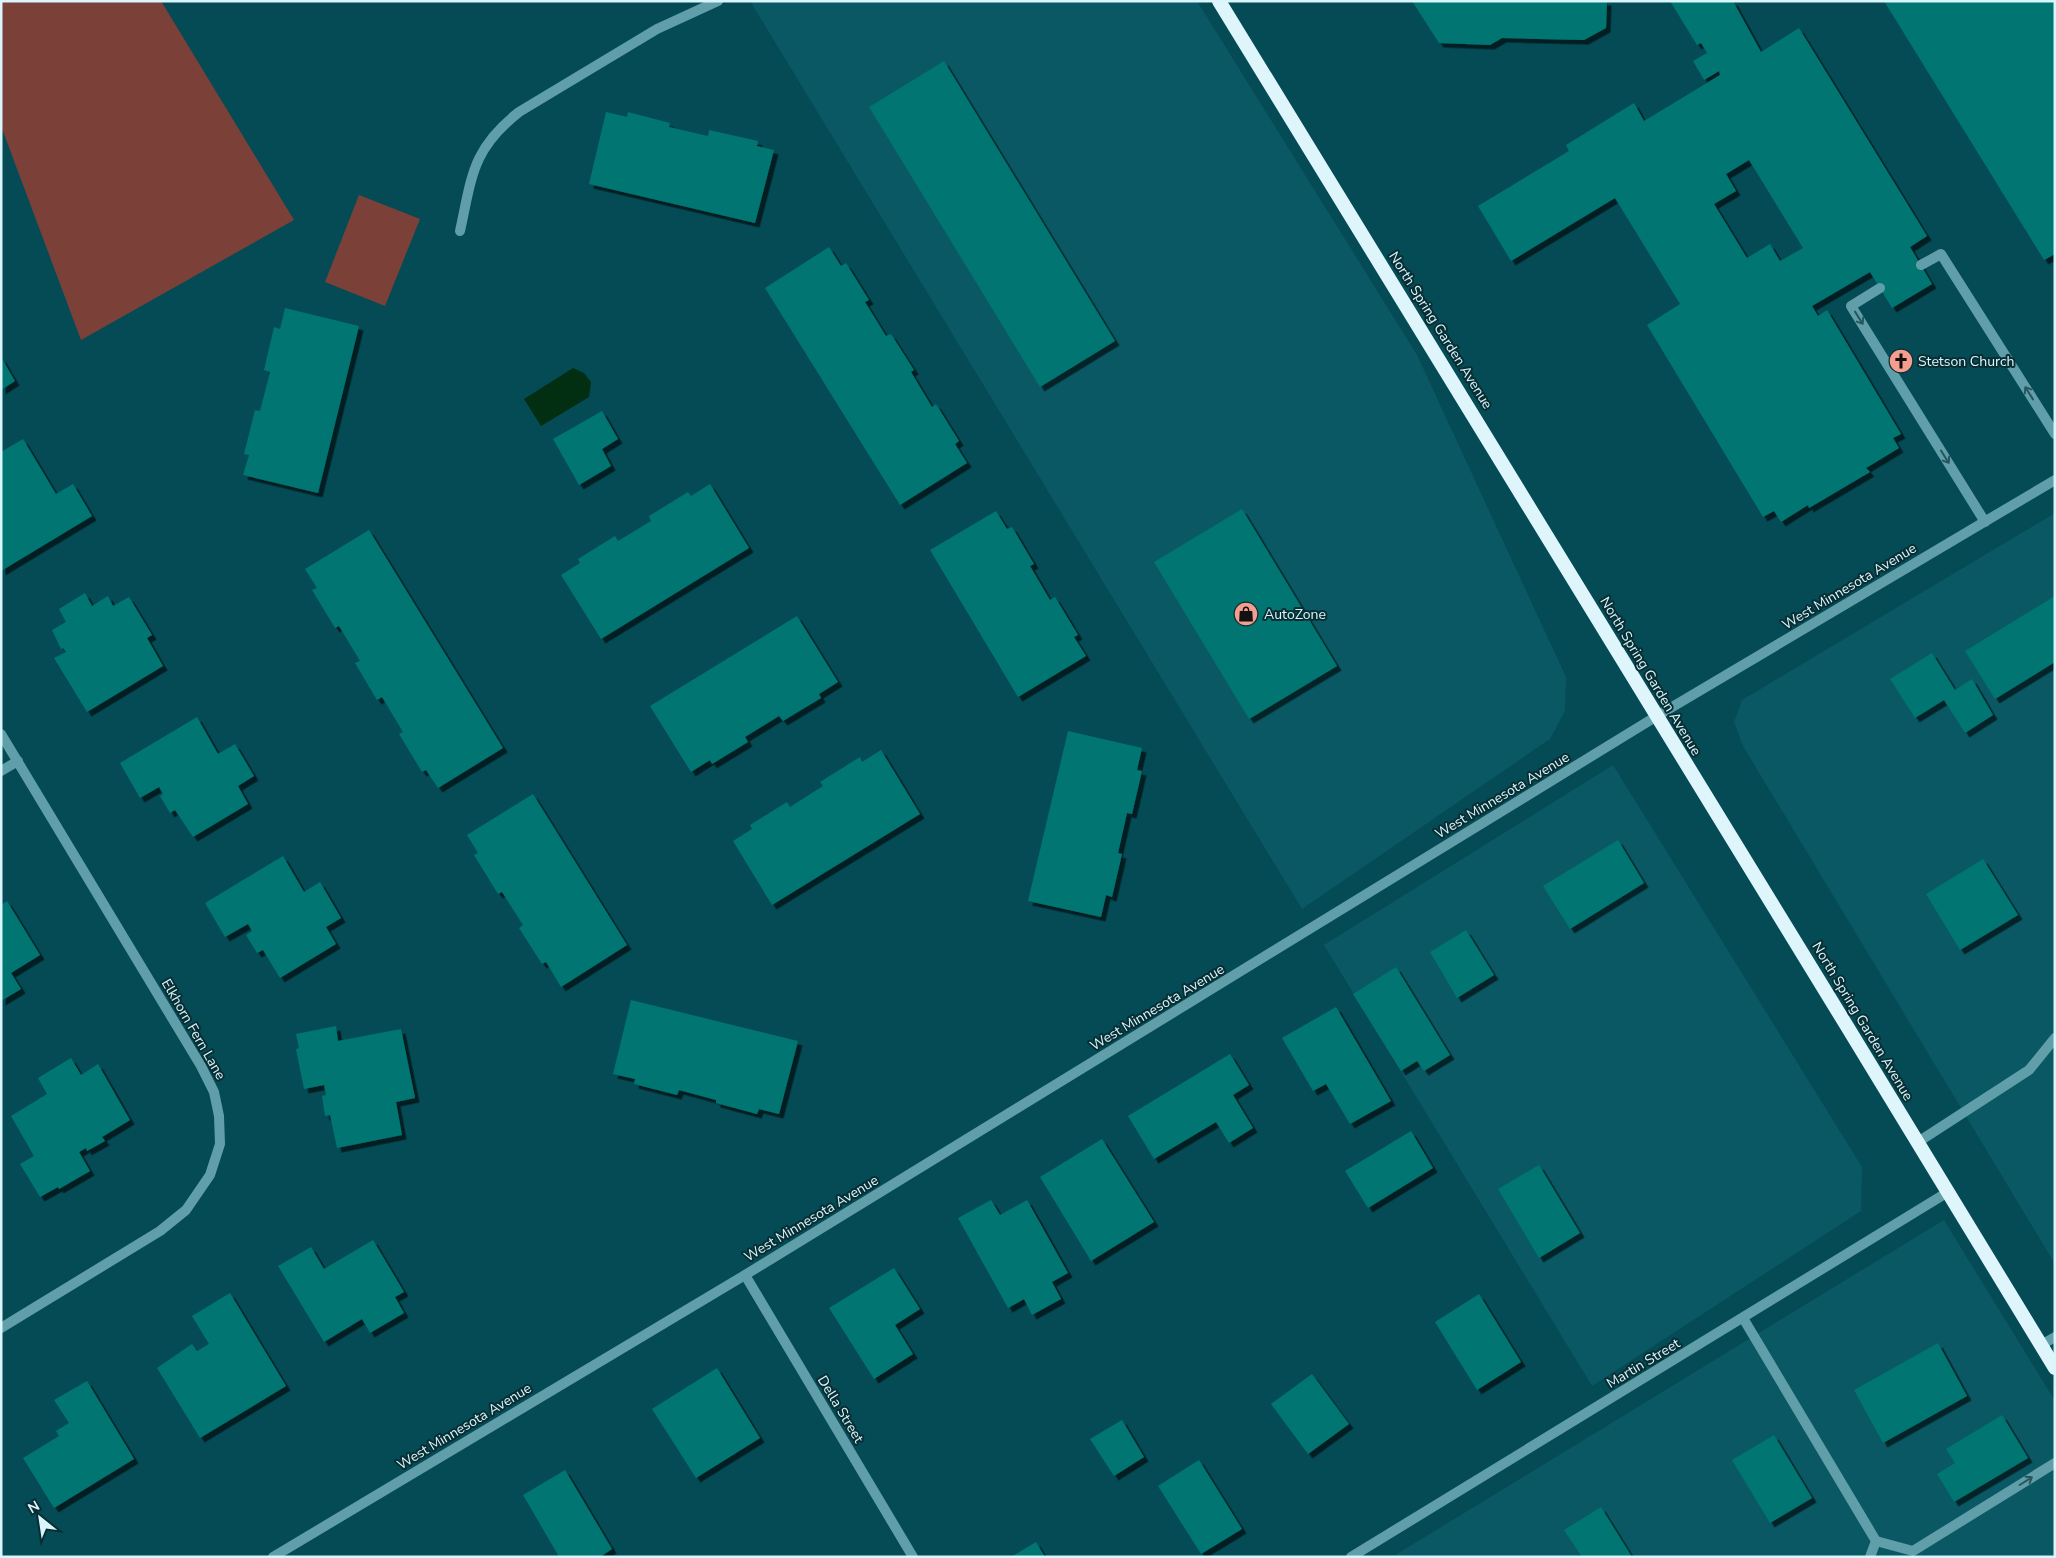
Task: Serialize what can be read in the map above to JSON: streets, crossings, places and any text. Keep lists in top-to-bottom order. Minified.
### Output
{"streets":{"highway":["North Spring Garden Avenue"],"street":["West Minnesota Avenue","Elkhorn Fern Lane","Martin Street","Della Street"]},"crossings":[["North Spring Garden Avenue","West Minnesota Avenue"],["North Spring Garden Avenue","Martin Street"],["West Minnesota Avenue","Della Street"]],"places":{"church":["Stetson Church"],"shop":["AutoZone"]},"north":"top left"}
